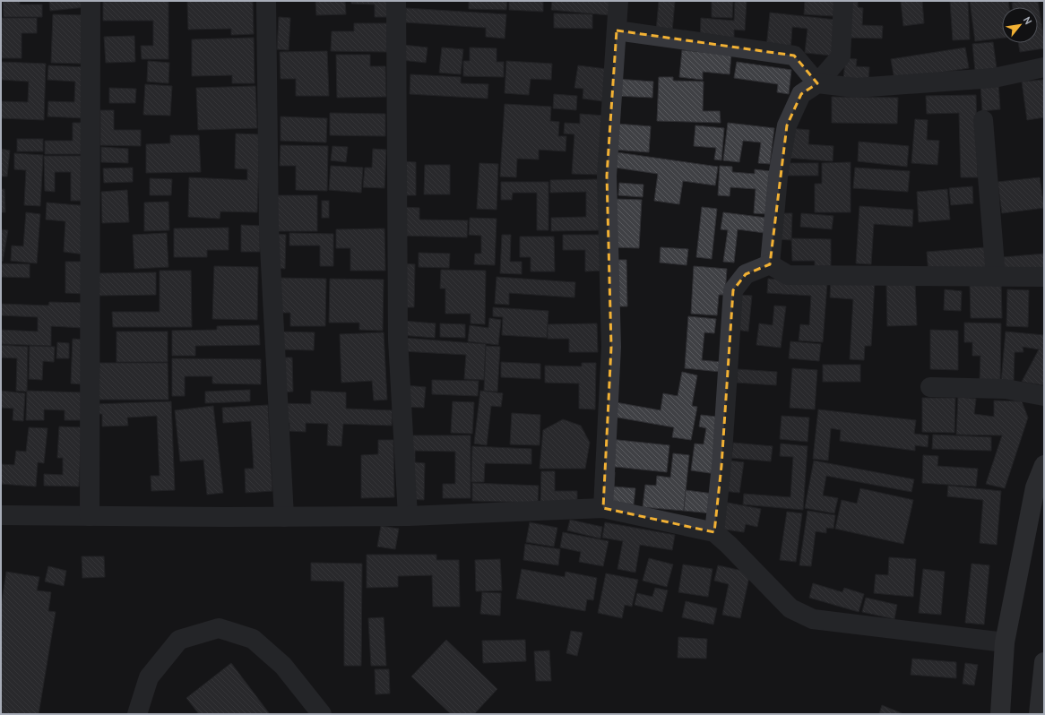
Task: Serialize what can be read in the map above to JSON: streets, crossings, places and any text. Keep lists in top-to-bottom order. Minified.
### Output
{"north":"top right"}
